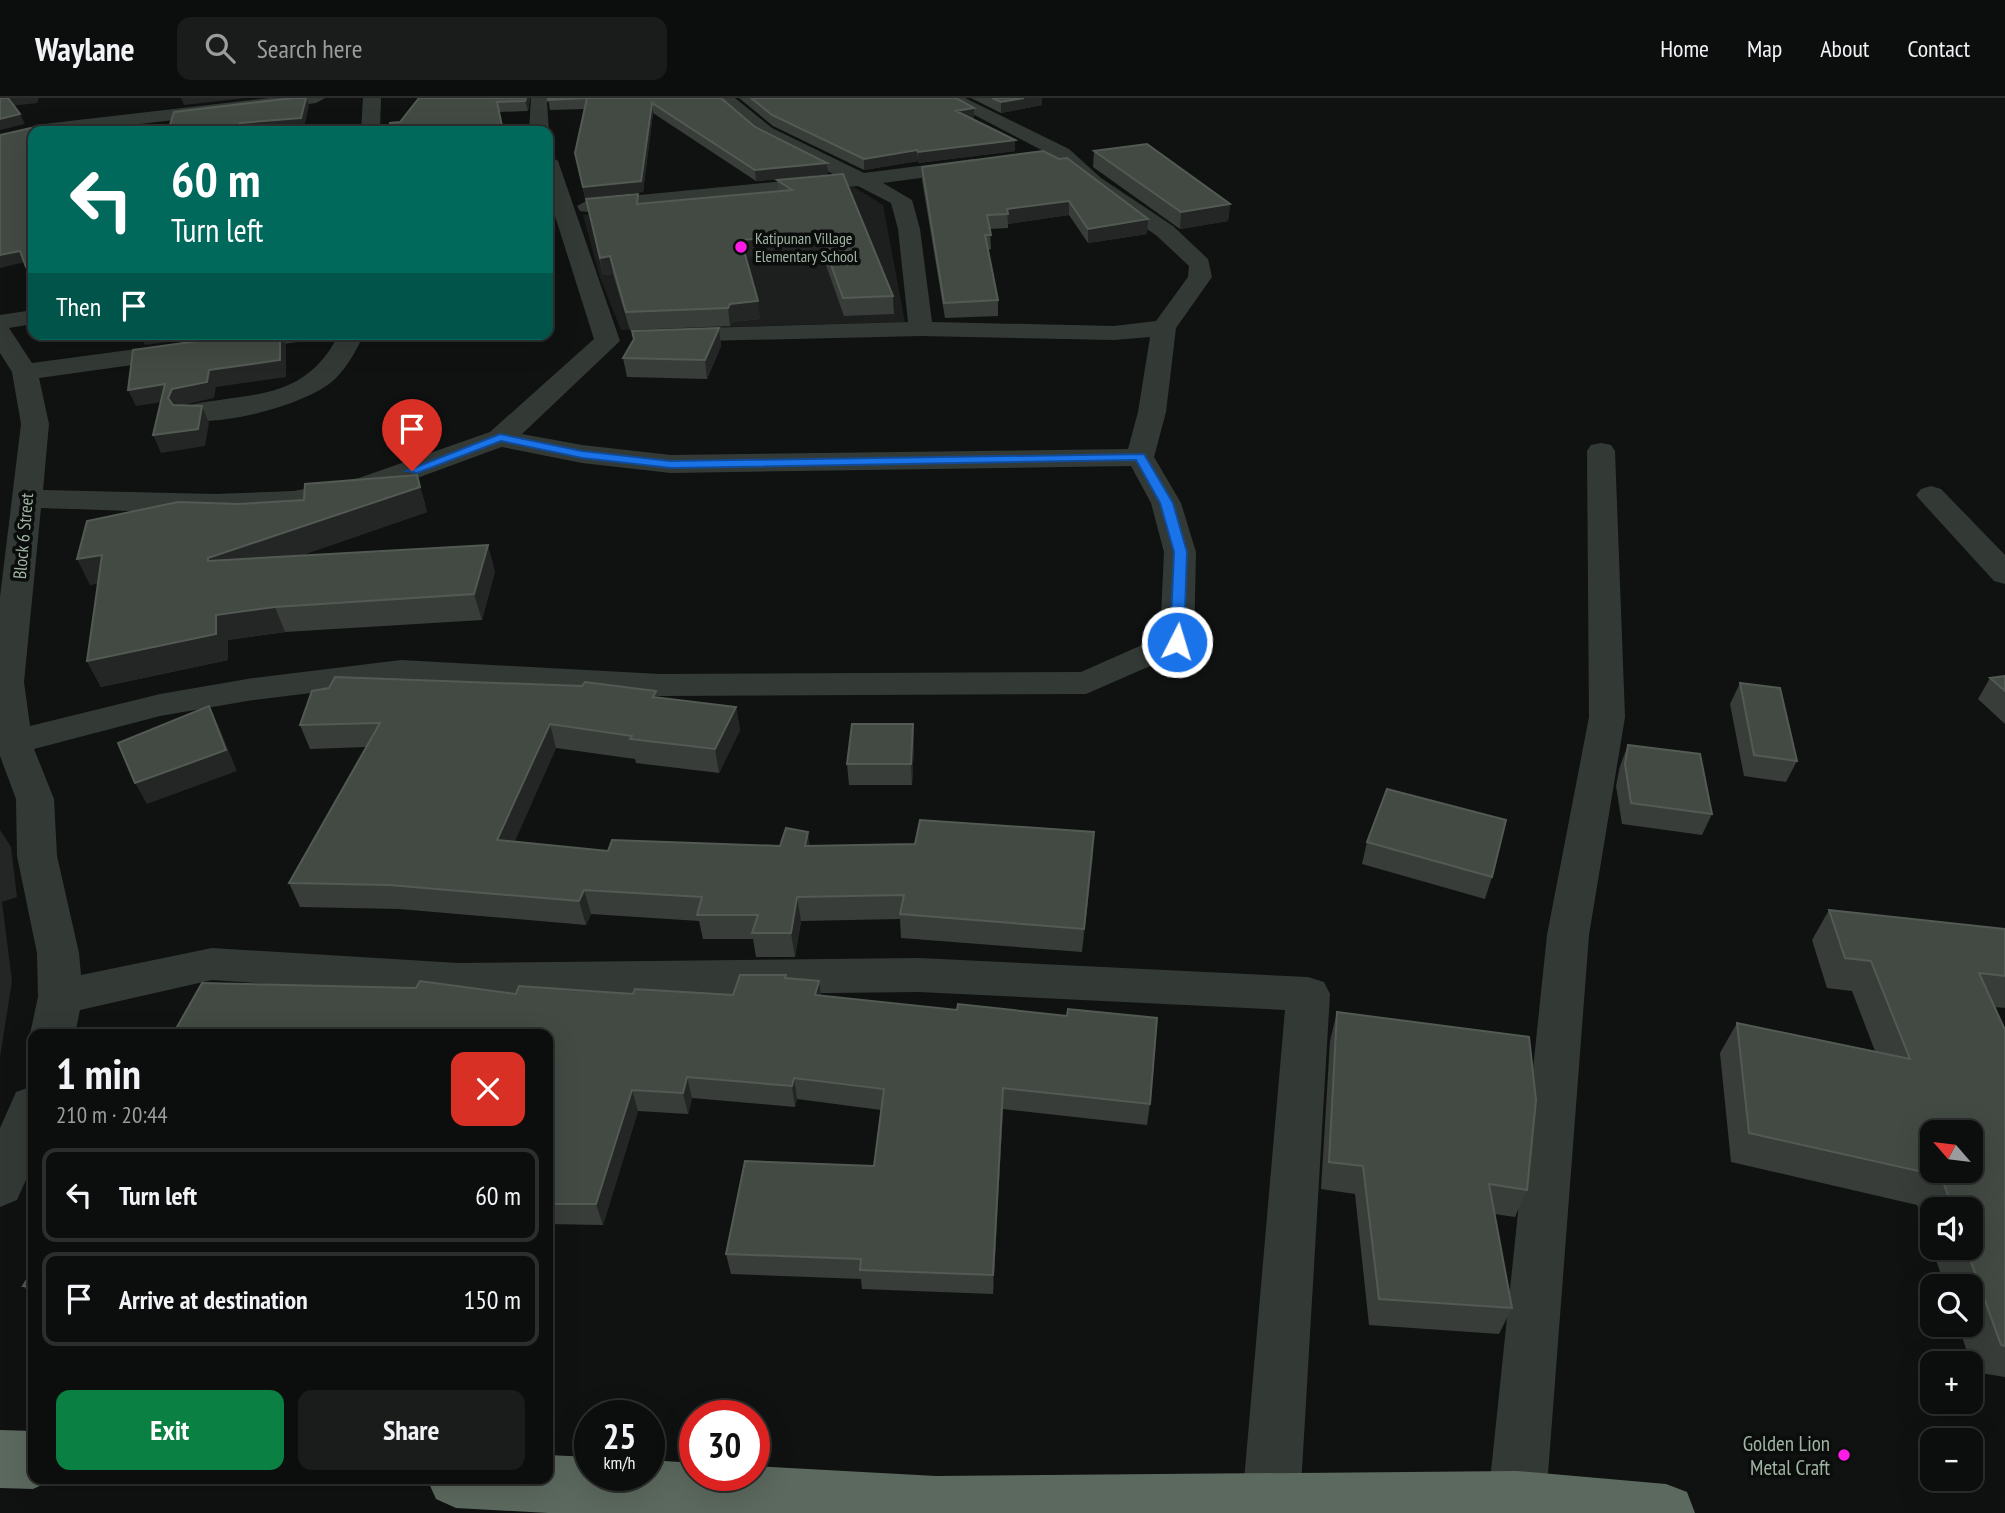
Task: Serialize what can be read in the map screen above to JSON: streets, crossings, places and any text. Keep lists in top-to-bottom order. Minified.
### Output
{"streets":{"street":["Block 6 Street"]},"places":["Katipunan Village Elementary School","Golden Lion Metal Craft"],"north":"top left","page":{"header":"Waylane","search":"Search here","nav":["Home","Map","About","Contact"],"turn":["60 m","Turn left"],"then":"Then","heading":["1 min","210 m · 20:44"],"map_buttons":["+","−"],"list":[{"name":"Turn left","value":"60 m"},{"name":"Arrive at destination","value":"150 m"}],"buttons":["Exit","Share"],"speed":"25 km/h","limit":"30"}}
